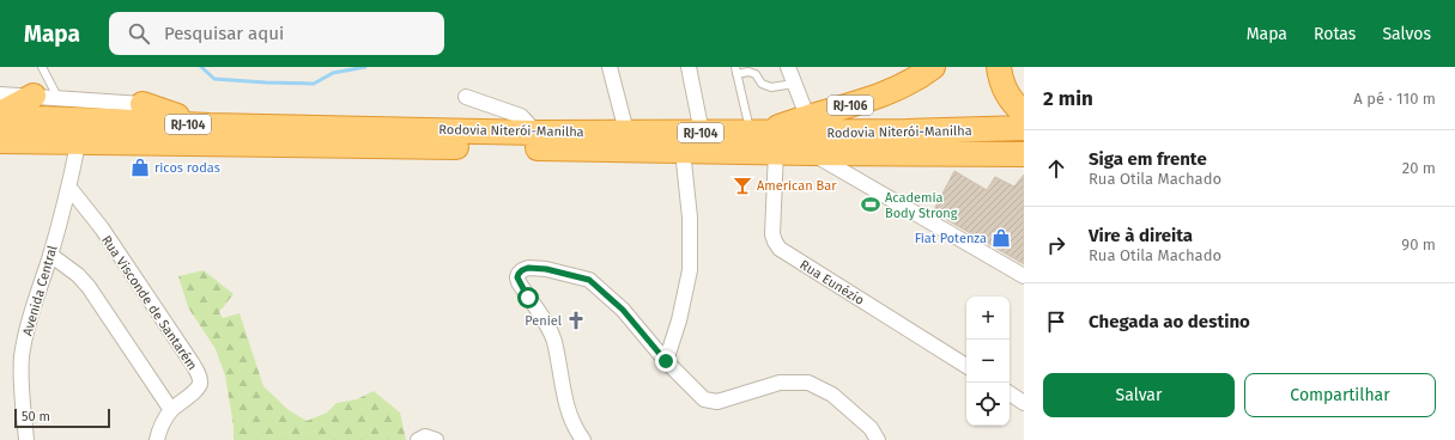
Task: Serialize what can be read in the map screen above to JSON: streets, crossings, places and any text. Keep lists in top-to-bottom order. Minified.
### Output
{"streets":{"highway":["RJ-106","RJ-104","Rodovia Niterói-Manilha"],"street":["Rua Eunézio","Avenida Central","Rua Visconde de Santarém"]},"crossings":[["RJ-106","Rodovia Niterói-Manilha"],["RJ-106","Rua Eunézio"],["Rodovia Niterói-Manilha","Rua Eunézio"],["Rodovia Niterói-Manilha","Avenida Central"],["Avenida Central","Rua Visconde de Santarém"]],"places":{"shop":["ricos rodas","Fiat Potenza"],"bar":["American Bar"],"sports":["Academia Body Strong"],"church":["Peniel"]},"scale_bar":"50 m","page":{"header":"Mapa","search":"Pesquisar aqui","nav":["Mapa","Rotas","Salvos"],"heading":["2 min","A pé · 110 m"],"list":[["Siga em frente","Rua Otila Machado","20 m"],["Vire à direita","Rua Otila Machado","90 m"],"Chegada ao destino"],"map_buttons":["+","−"],"buttons":["Salvar","Compartilhar"],"scale":"50 m"}}
